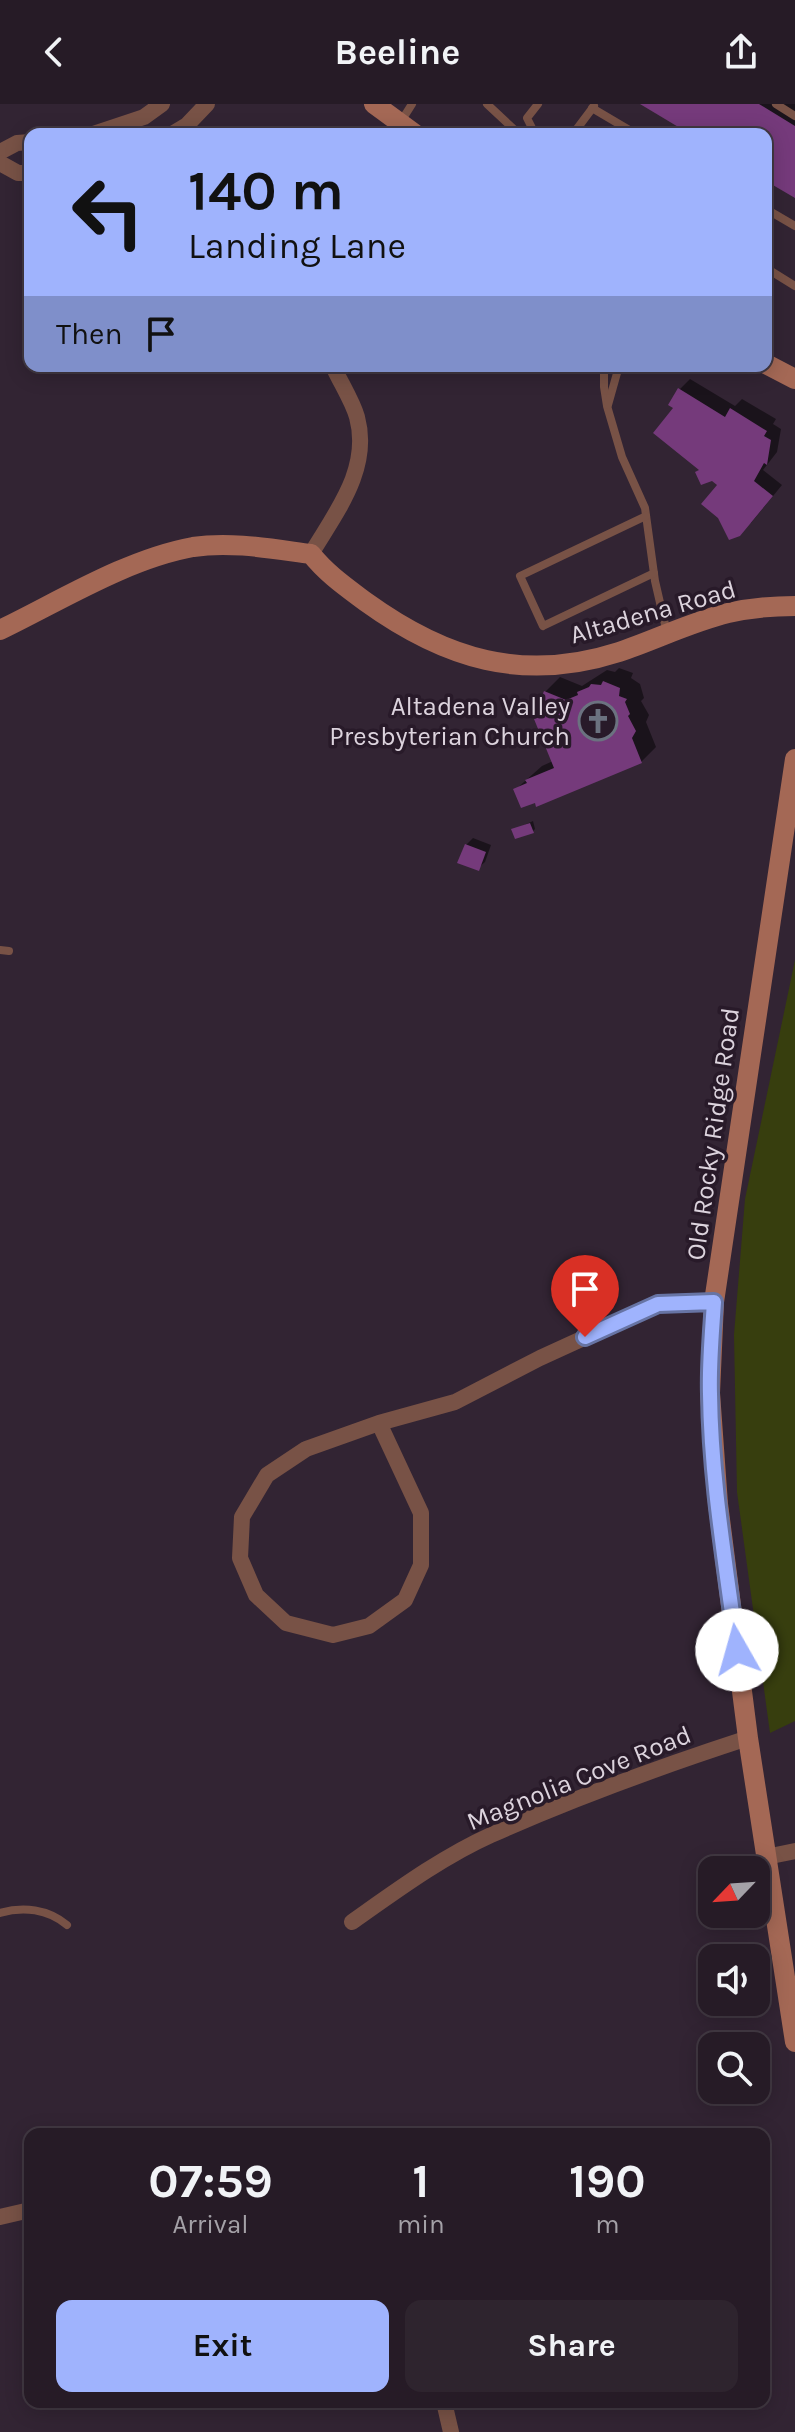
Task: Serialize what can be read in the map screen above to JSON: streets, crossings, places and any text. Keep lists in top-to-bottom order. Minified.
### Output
{"streets":{"street":["Altadena Road","Old Rocky Ridge Road","Magnolia Cove Road"]},"crossings":[["Old Rocky Ridge Road","Magnolia Cove Road"]],"places":{"church":["Altadena Valley Presbyterian Church"]},"north":"bottom left","page":{"header":"Beeline","turn":["140 m","Landing Lane"],"then":"Then","eta":["07:59","Arrival","1","min","190","m"],"buttons":["Exit","Share"]}}
